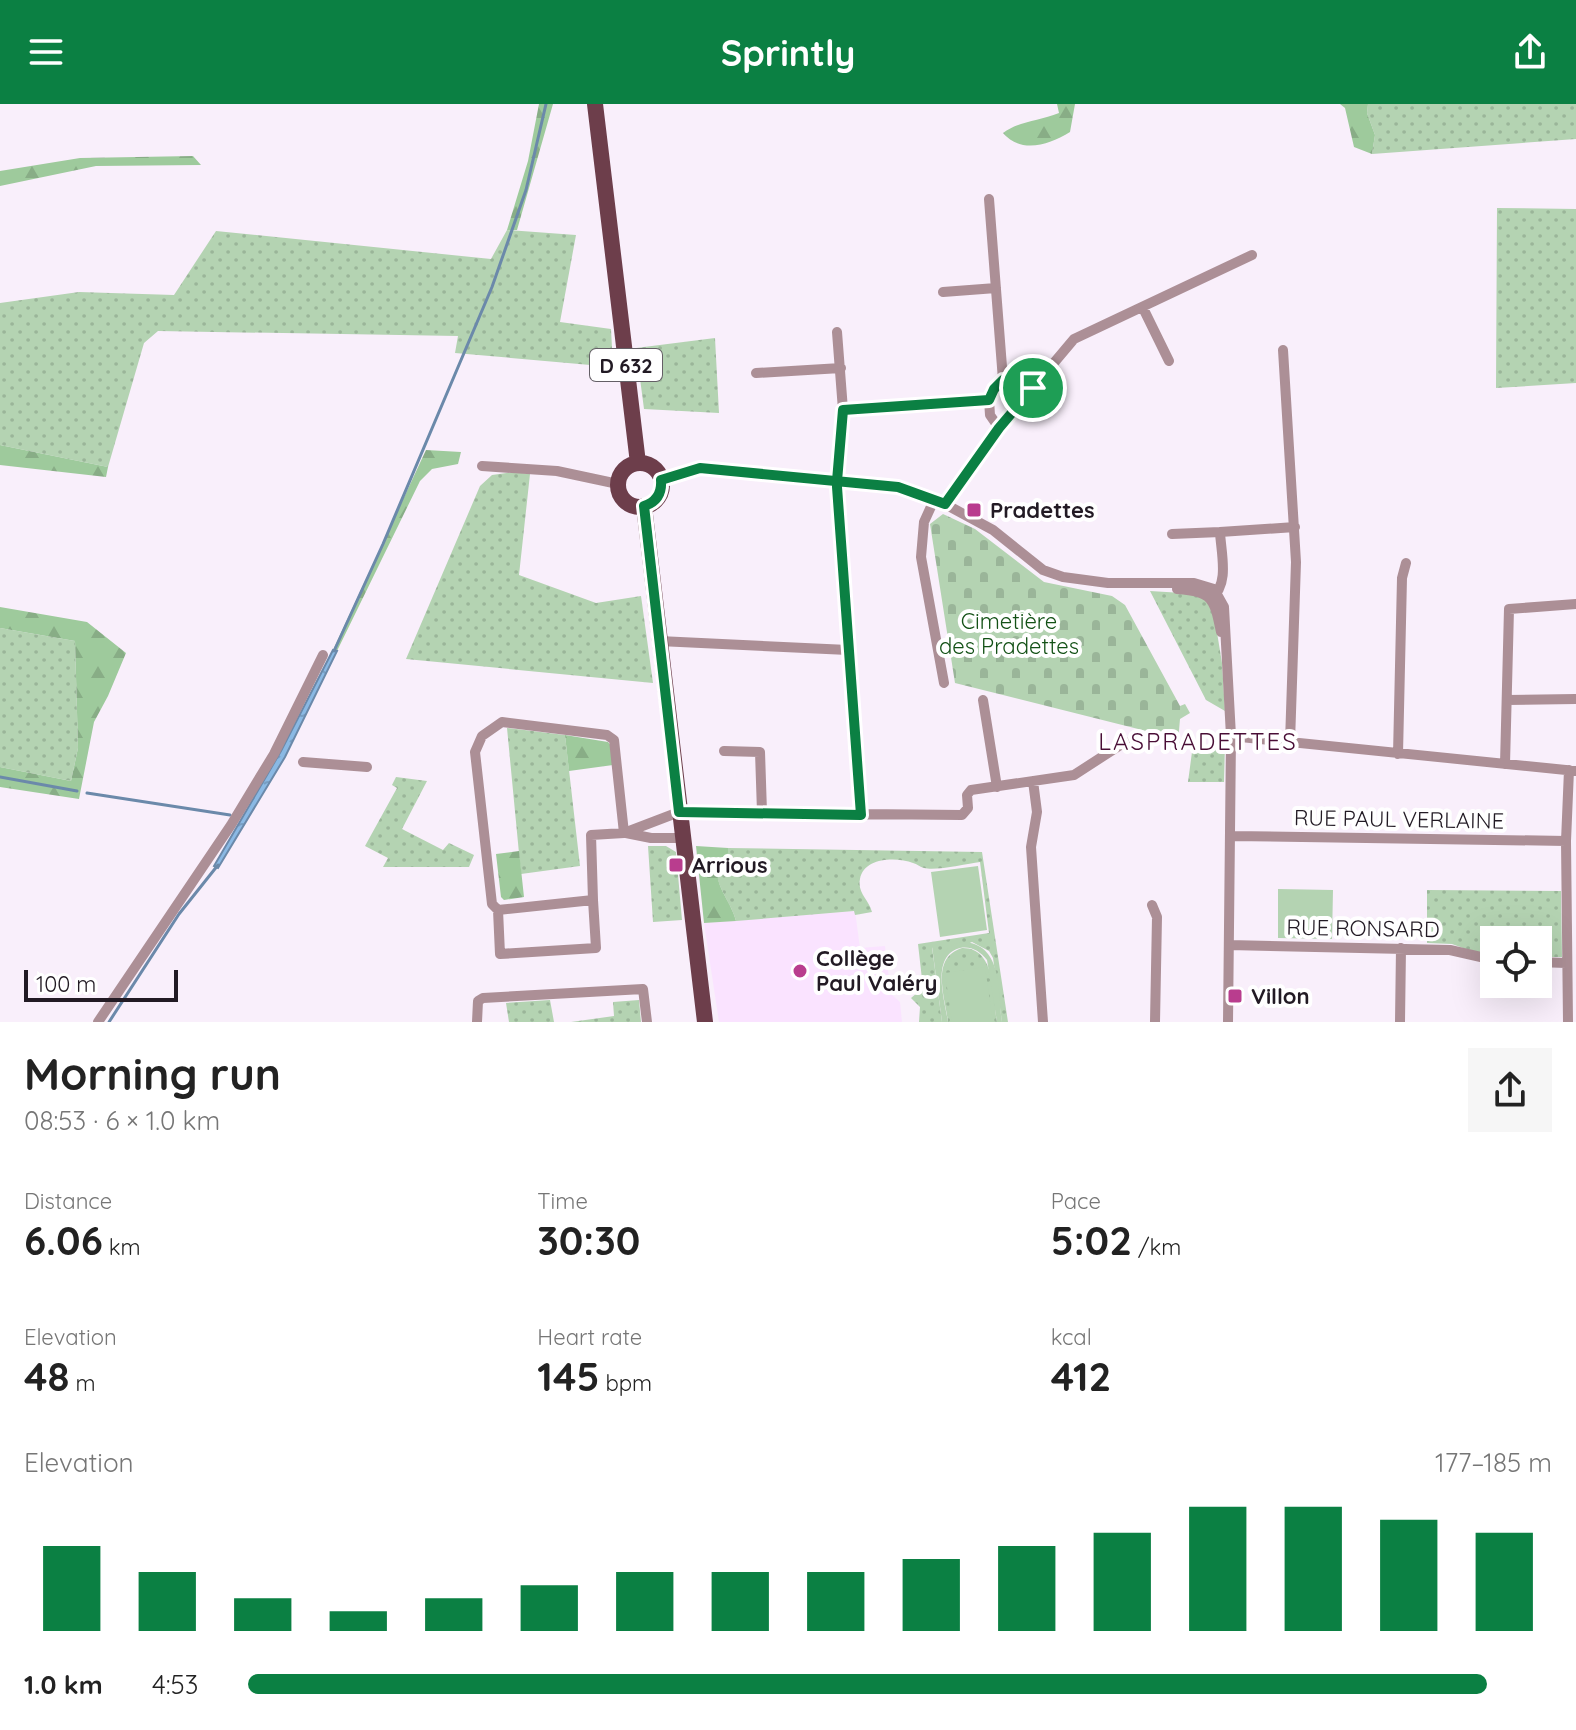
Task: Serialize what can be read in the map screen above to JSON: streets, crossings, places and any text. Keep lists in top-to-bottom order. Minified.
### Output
{"streets":{"main road":["D 632"],"street":["RUE PAUL VERLAINE","RUE RONSARD"]},"districts":["LASPRADETTES"],"parks":["Cimetière des Pradettes"],"places":{"transit":["Pradettes","Arrious","Villon"],"other":["Collège Paul Valéry"]},"scale_bar":"100 m","page":{"header":"Sprintly","scale":"100 m","heading":["Morning run","08:53 · 6 × 1.0 km"],"stats":[["Distance","6.06 km"],["Time","30:30"],["Pace","5:02 /km"],["Elevation","48 m"],["Heart rate","145 bpm"],["kcal","412"]],"chart":["Elevation","177–185 m"],"list":[{"name":"1.0 km","note":"4:53"}]}}
